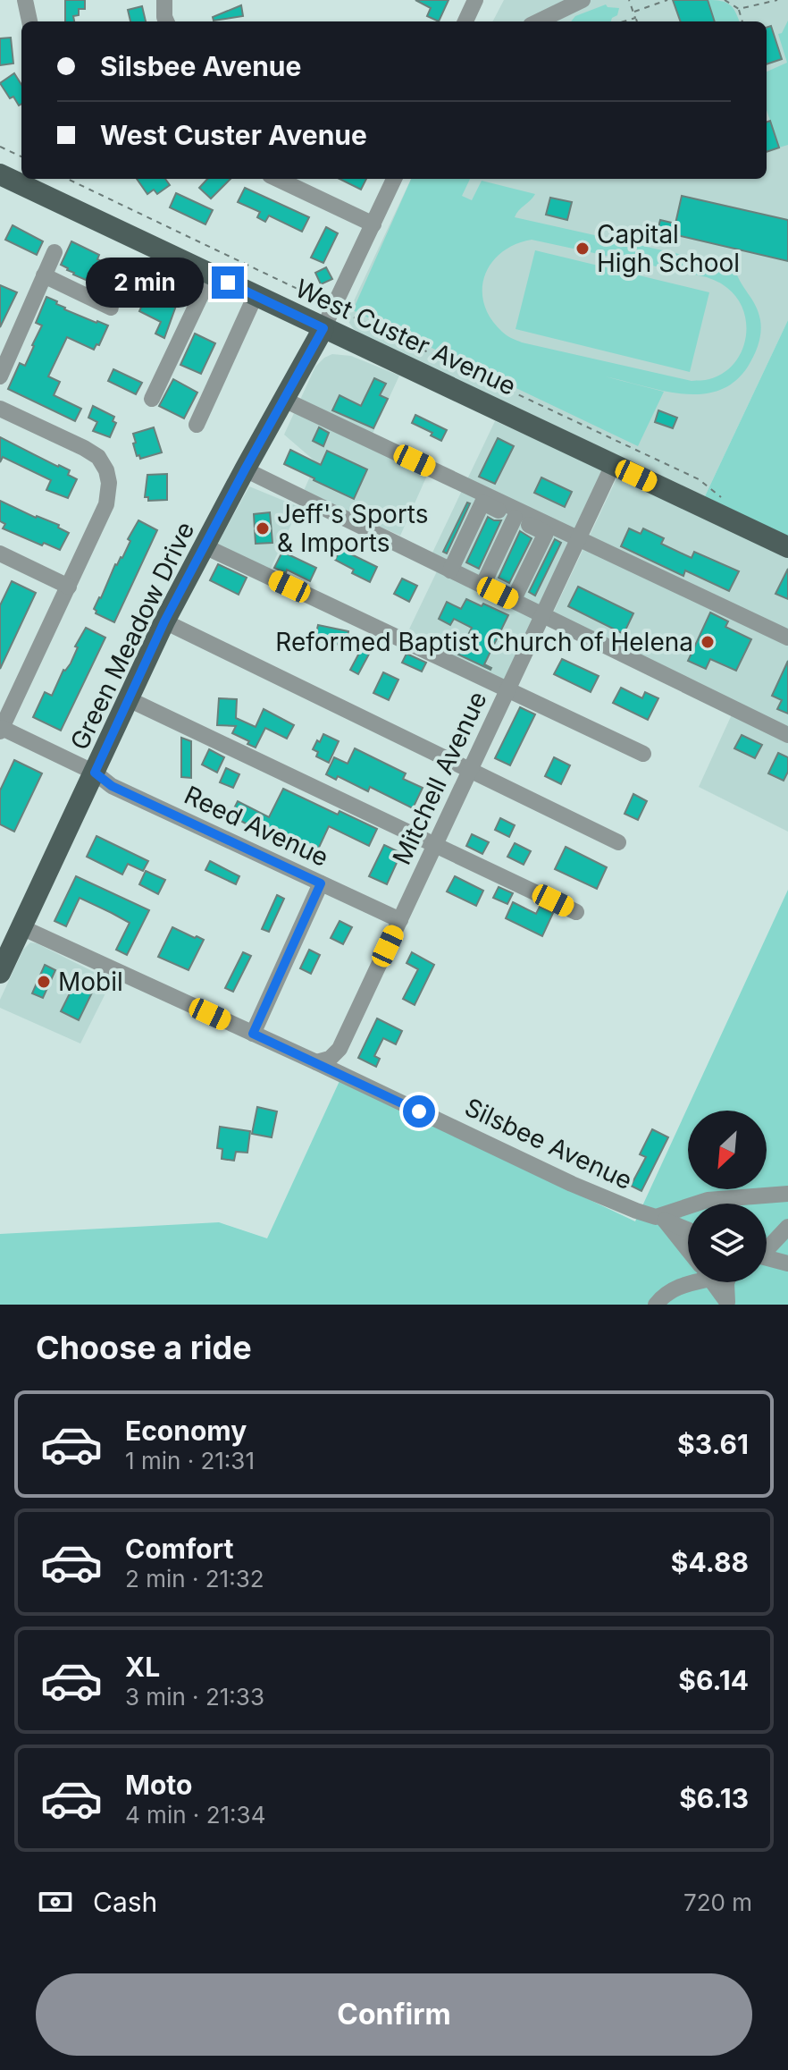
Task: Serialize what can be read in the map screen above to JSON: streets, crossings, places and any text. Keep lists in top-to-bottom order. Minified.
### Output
{"streets":{"main road":["West Custer Avenue","Green Meadow Drive"],"street":["Mitchell Avenue","Reed Avenue","Silsbee Avenue"]},"crossings":[["West Custer Avenue","Green Meadow Drive"],["West Custer Avenue","Mitchell Avenue"],["Green Meadow Drive","Reed Avenue"],["Green Meadow Drive","Silsbee Avenue"],["Mitchell Avenue","Reed Avenue"],["Mitchell Avenue","Silsbee Avenue"]],"places":["Capital High School","Jeff's Sports & Imports","Reformed Baptist Church of Helena","Mobil"],"north":"bottom left","page":{"banner":["Silsbee Avenue","West Custer Avenue"],"bubble":"2 min","heading":"Choose a ride","list":[{"name":"Economy","note":"1 min · 21:31","value":"$3.61"},{"name":"Comfort","note":"2 min · 21:32","value":"$4.88"},{"name":"XL","note":"3 min · 21:33","value":"$6.14"},{"name":"Moto","note":"4 min · 21:34","value":"$6.13"}],"pay":["Cash","720 m"],"buttons":"Confirm"}}
